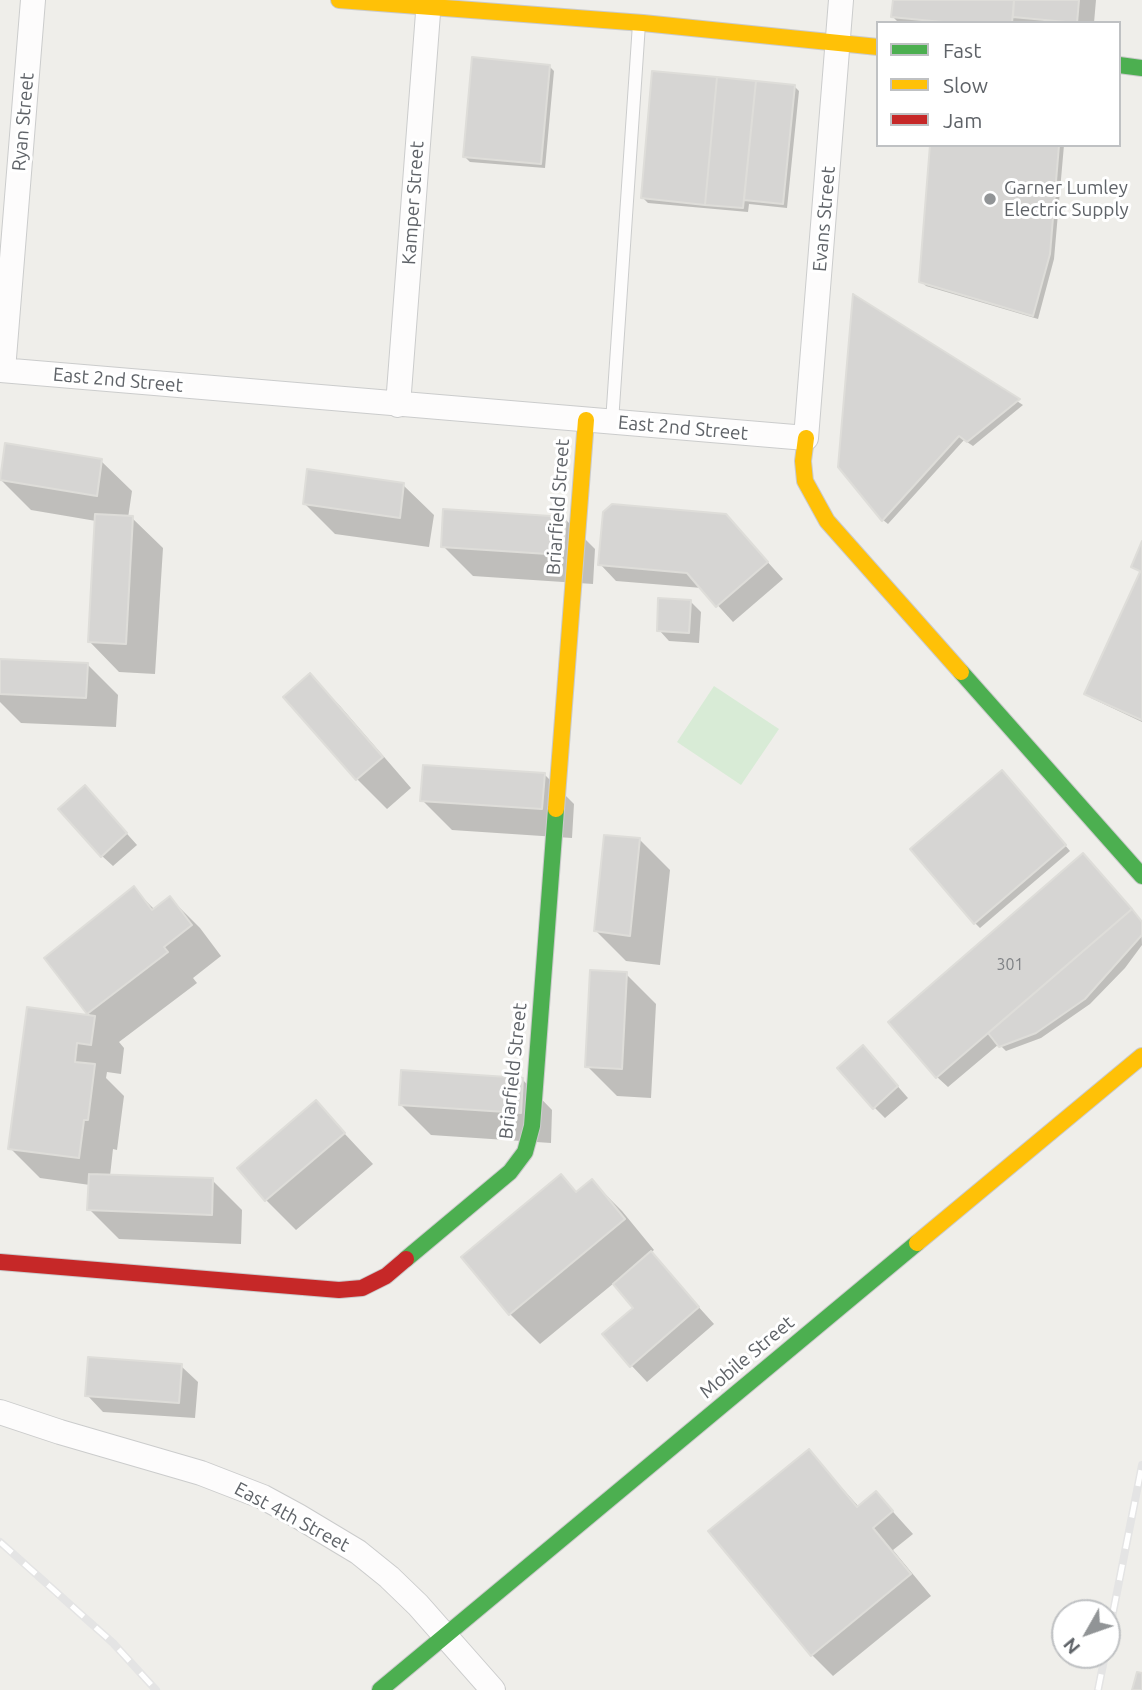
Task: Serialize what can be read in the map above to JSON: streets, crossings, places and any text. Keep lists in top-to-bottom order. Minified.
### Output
{"streets":{"street":["Ryan Street","Kamper Street","Evans Street","East 2nd Street","Briarfield Street","Mobile Street","East 4th Street"]},"crossings":[["Ryan Street","East 2nd Street"],["Kamper Street","East 2nd Street"],["Evans Street","East 2nd Street"],["East 2nd Street","Briarfield Street"],["Mobile Street","East 4th Street"]],"places":["Garner Lumley Electric Supply"],"house_numbers":["301"],"legend":["Fast","Slow","Jam"],"north":"bottom left"}
